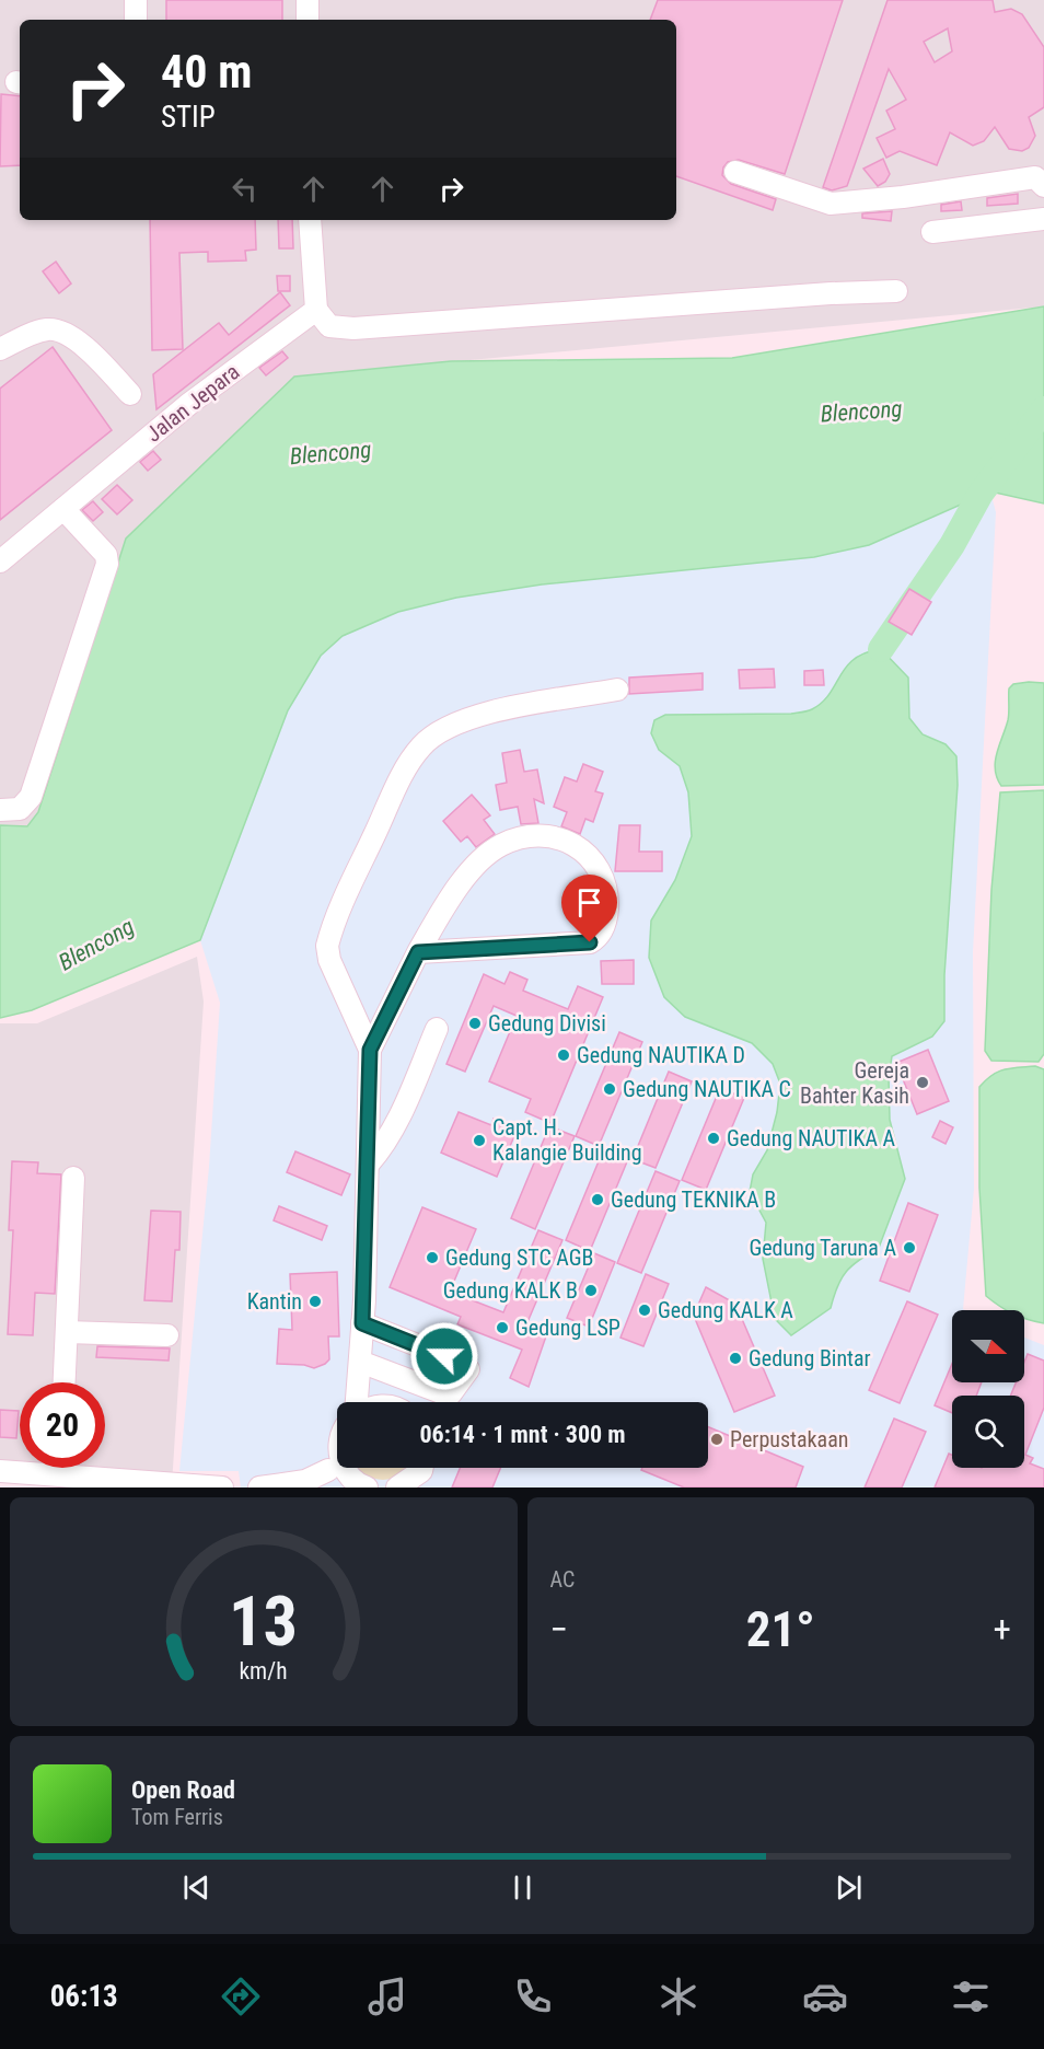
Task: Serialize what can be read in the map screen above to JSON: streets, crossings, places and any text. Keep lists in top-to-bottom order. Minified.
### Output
{"streets":{"street":["Jalan Jepara"]},"water":["Blencong"],"places":["Gedung Divisi","Gedung NAUTIKA D","Gereja Bahter Kasih","Gedung NAUTIKA C","Gedung NAUTIKA A","Capt. H. Kalangie Building","Gedung TEKNIKA B","Gedung Taruna A","Gedung STC AGB","Gedung KALK B","Kantin","Gedung KALK A","Gedung LSP","Gedung Bintar","Perpustakaan"],"north":"right","page":{"turn":["40 m","STIP"],"limit":"20","trip":"06:14 · 1 mnt · 300 m","tile":"AC","heat":["−","21°","+"],"song":["Open Road","Tom Ferris"],"tabs":"06:13","gauge":["13","km/h"]}}
